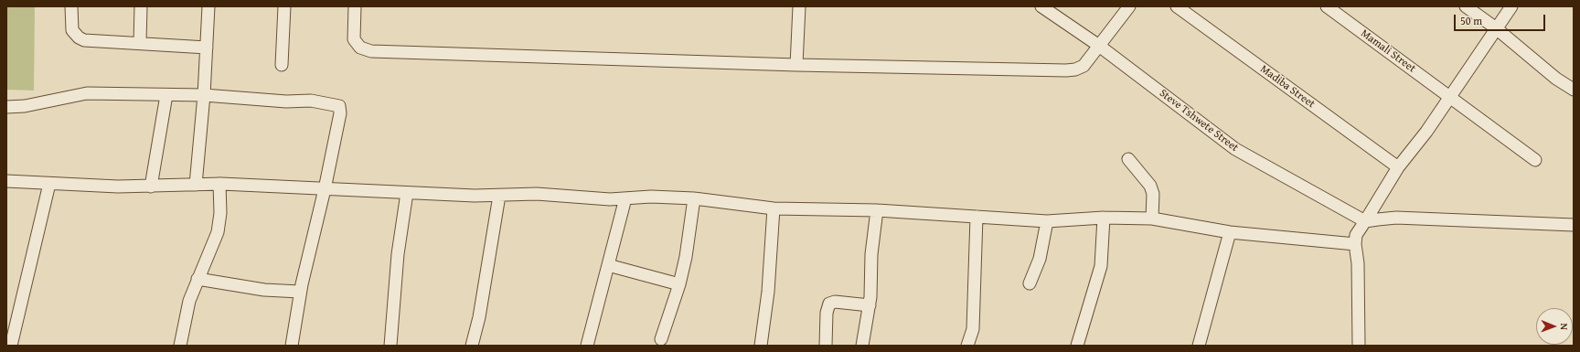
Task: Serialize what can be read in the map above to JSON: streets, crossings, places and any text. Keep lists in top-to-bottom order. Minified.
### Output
{"streets":{"street":["Mamali Street","Madiba Street","Steve Tshwete Street"]},"scale_bar":"50 m","north":"right"}
